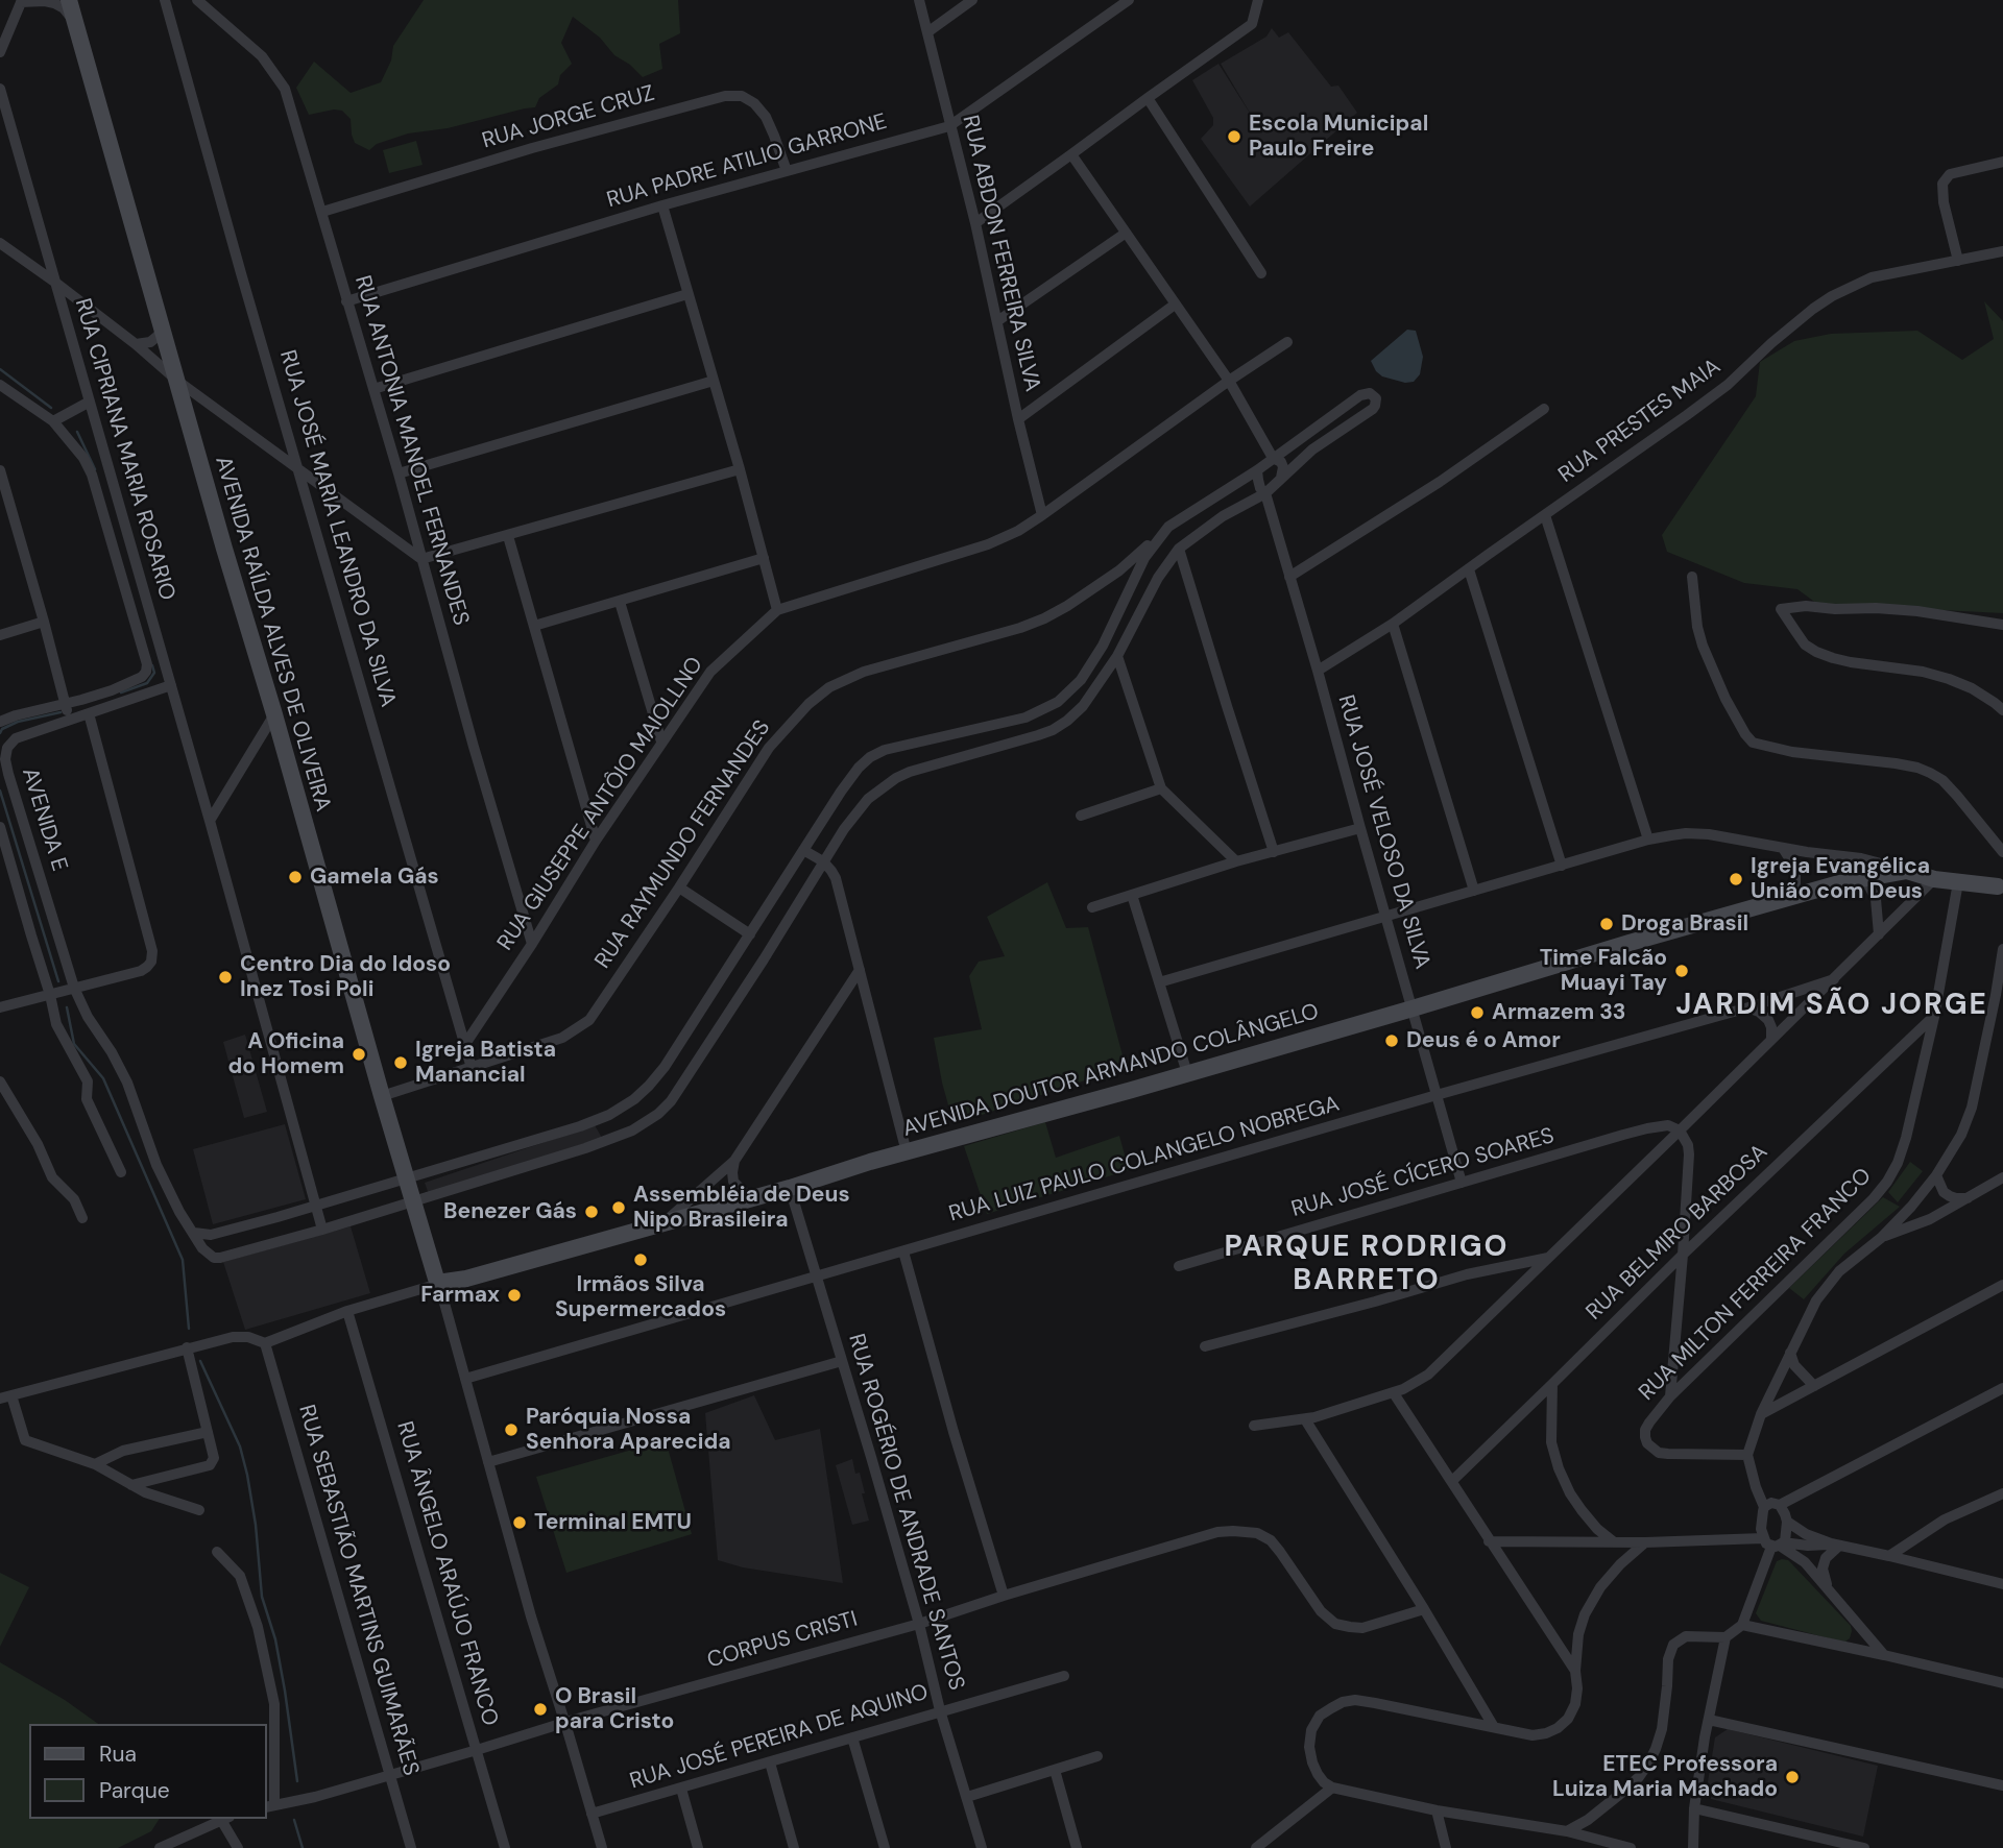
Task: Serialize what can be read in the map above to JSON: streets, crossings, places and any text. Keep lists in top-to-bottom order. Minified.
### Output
{"streets":{"street":["RUA JORGE CRUZ","RUA PADRE ATILIO GARRONE","RUA ABDON FERREIRA SILVA","RUA PRESTES MAIA","RUA CIPRIANA MARIA ROSARIO","RUA ANTONIA MANOEL FERNANDES","RUA JOSÉ MARIA LEANDRO DA SILVA","AVENIDA RAÍLDA ALVES DE OLIVEIRA","RUA GIUSEPPE ANTÔIO MAIOLLNO","AVENIDA E","RUA JOSÉ VELOSO DA SILVA","RUA RAYMUNDO FERNANDES","AVENIDA DOUTOR ARMANDO COLÂNGELO","RUA LUIZ PAULO COLANGELO NOBREGA","RUA JOSÉ CÍCERO SOARES","RUA BELMIRO BARBOSA","RUA MILTON FERREIRA FRANCO","RUA ROGÉRIO DE ANDRADE SANTOS","RUA ÂNGELO ARAÚJO FRANCO","RUA SEBASTIÃO MARTINS GUIMARÃES","CORPUS CRISTI","RUA JOSÉ PEREIRA DE AQUINO"]},"crossings":[["RUA JORGE CRUZ","RUA PADRE ATILIO GARRONE"],["RUA JORGE CRUZ","RUA ANTONIA MANOEL FERNANDES"],["RUA PADRE ATILIO GARRONE","RUA ABDON FERREIRA SILVA"],["RUA PADRE ATILIO GARRONE","RUA ANTONIA MANOEL FERNANDES"],["RUA ABDON FERREIRA SILVA","RUA GIUSEPPE ANTÔIO MAIOLLNO"],["RUA PRESTES MAIA","RUA JOSÉ VELOSO DA SILVA"],["RUA CIPRIANA MARIA ROSARIO","AVENIDA E"],["RUA ANTONIA MANOEL FERNANDES","RUA GIUSEPPE ANTÔIO MAIOLLNO"],["RUA JOSÉ MARIA LEANDRO DA SILVA","RUA GIUSEPPE ANTÔIO MAIOLLNO"],["RUA JOSÉ MARIA LEANDRO DA SILVA","RUA RAYMUNDO FERNANDES"],["AVENIDA RAÍLDA ALVES DE OLIVEIRA","RUA RAYMUNDO FERNANDES"],["AVENIDA RAÍLDA ALVES DE OLIVEIRA","AVENIDA DOUTOR ARMANDO COLÂNGELO"],["AVENIDA RAÍLDA ALVES DE OLIVEIRA","RUA LUIZ PAULO COLANGELO NOBREGA"],["AVENIDA RAÍLDA ALVES DE OLIVEIRA","CORPUS CRISTI"],["AVENIDA RAÍLDA ALVES DE OLIVEIRA","RUA JOSÉ PEREIRA DE AQUINO"],["RUA JOSÉ VELOSO DA SILVA","AVENIDA DOUTOR ARMANDO COLÂNGELO"],["RUA JOSÉ VELOSO DA SILVA","RUA LUIZ PAULO COLANGELO NOBREGA"],["RUA JOSÉ VELOSO DA SILVA","RUA JOSÉ CÍCERO SOARES"],["AVENIDA DOUTOR ARMANDO COLÂNGELO","RUA ROGÉRIO DE ANDRADE SANTOS"],["AVENIDA DOUTOR ARMANDO COLÂNGELO","RUA ÂNGELO ARAÚJO FRANCO"],["AVENIDA DOUTOR ARMANDO COLÂNGELO","RUA SEBASTIÃO MARTINS GUIMARÃES"],["RUA LUIZ PAULO COLANGELO NOBREGA","RUA ROGÉRIO DE ANDRADE SANTOS"],["RUA BELMIRO BARBOSA","RUA MILTON FERREIRA FRANCO"],["RUA ROGÉRIO DE ANDRADE SANTOS","CORPUS CRISTI"],["RUA ROGÉRIO DE ANDRADE SANTOS","RUA JOSÉ PEREIRA DE AQUINO"],["RUA ÂNGELO ARAÚJO FRANCO","CORPUS CRISTI"],["RUA SEBASTIÃO MARTINS GUIMARÃES","CORPUS CRISTI"]],"districts":["JARDIM SÃO JORGE","PARQUE RODRIGO BARRETO"],"places":["Escola Municipal Paulo Freire","Gamela Gás","Igreja Evangélica União com Deus","Droga Brasil","Time Falcão Muayi Tay","Centro Dia do Idoso Inez Tosi Poli","Armazem 33","Deus é o Amor","A Oficina do Homem","Igreja Batista Manancial","Assembléia de Deus Nipo Brasileira","Benezer Gás","Irmãos Silva Supermercados","Farmax","Paróquia Nossa Senhora Aparecida","Terminal EMTU","O Brasil para Cristo","ETEC Professora Luiza Maria Machado"],"legend":["Rua","Parque"]}
